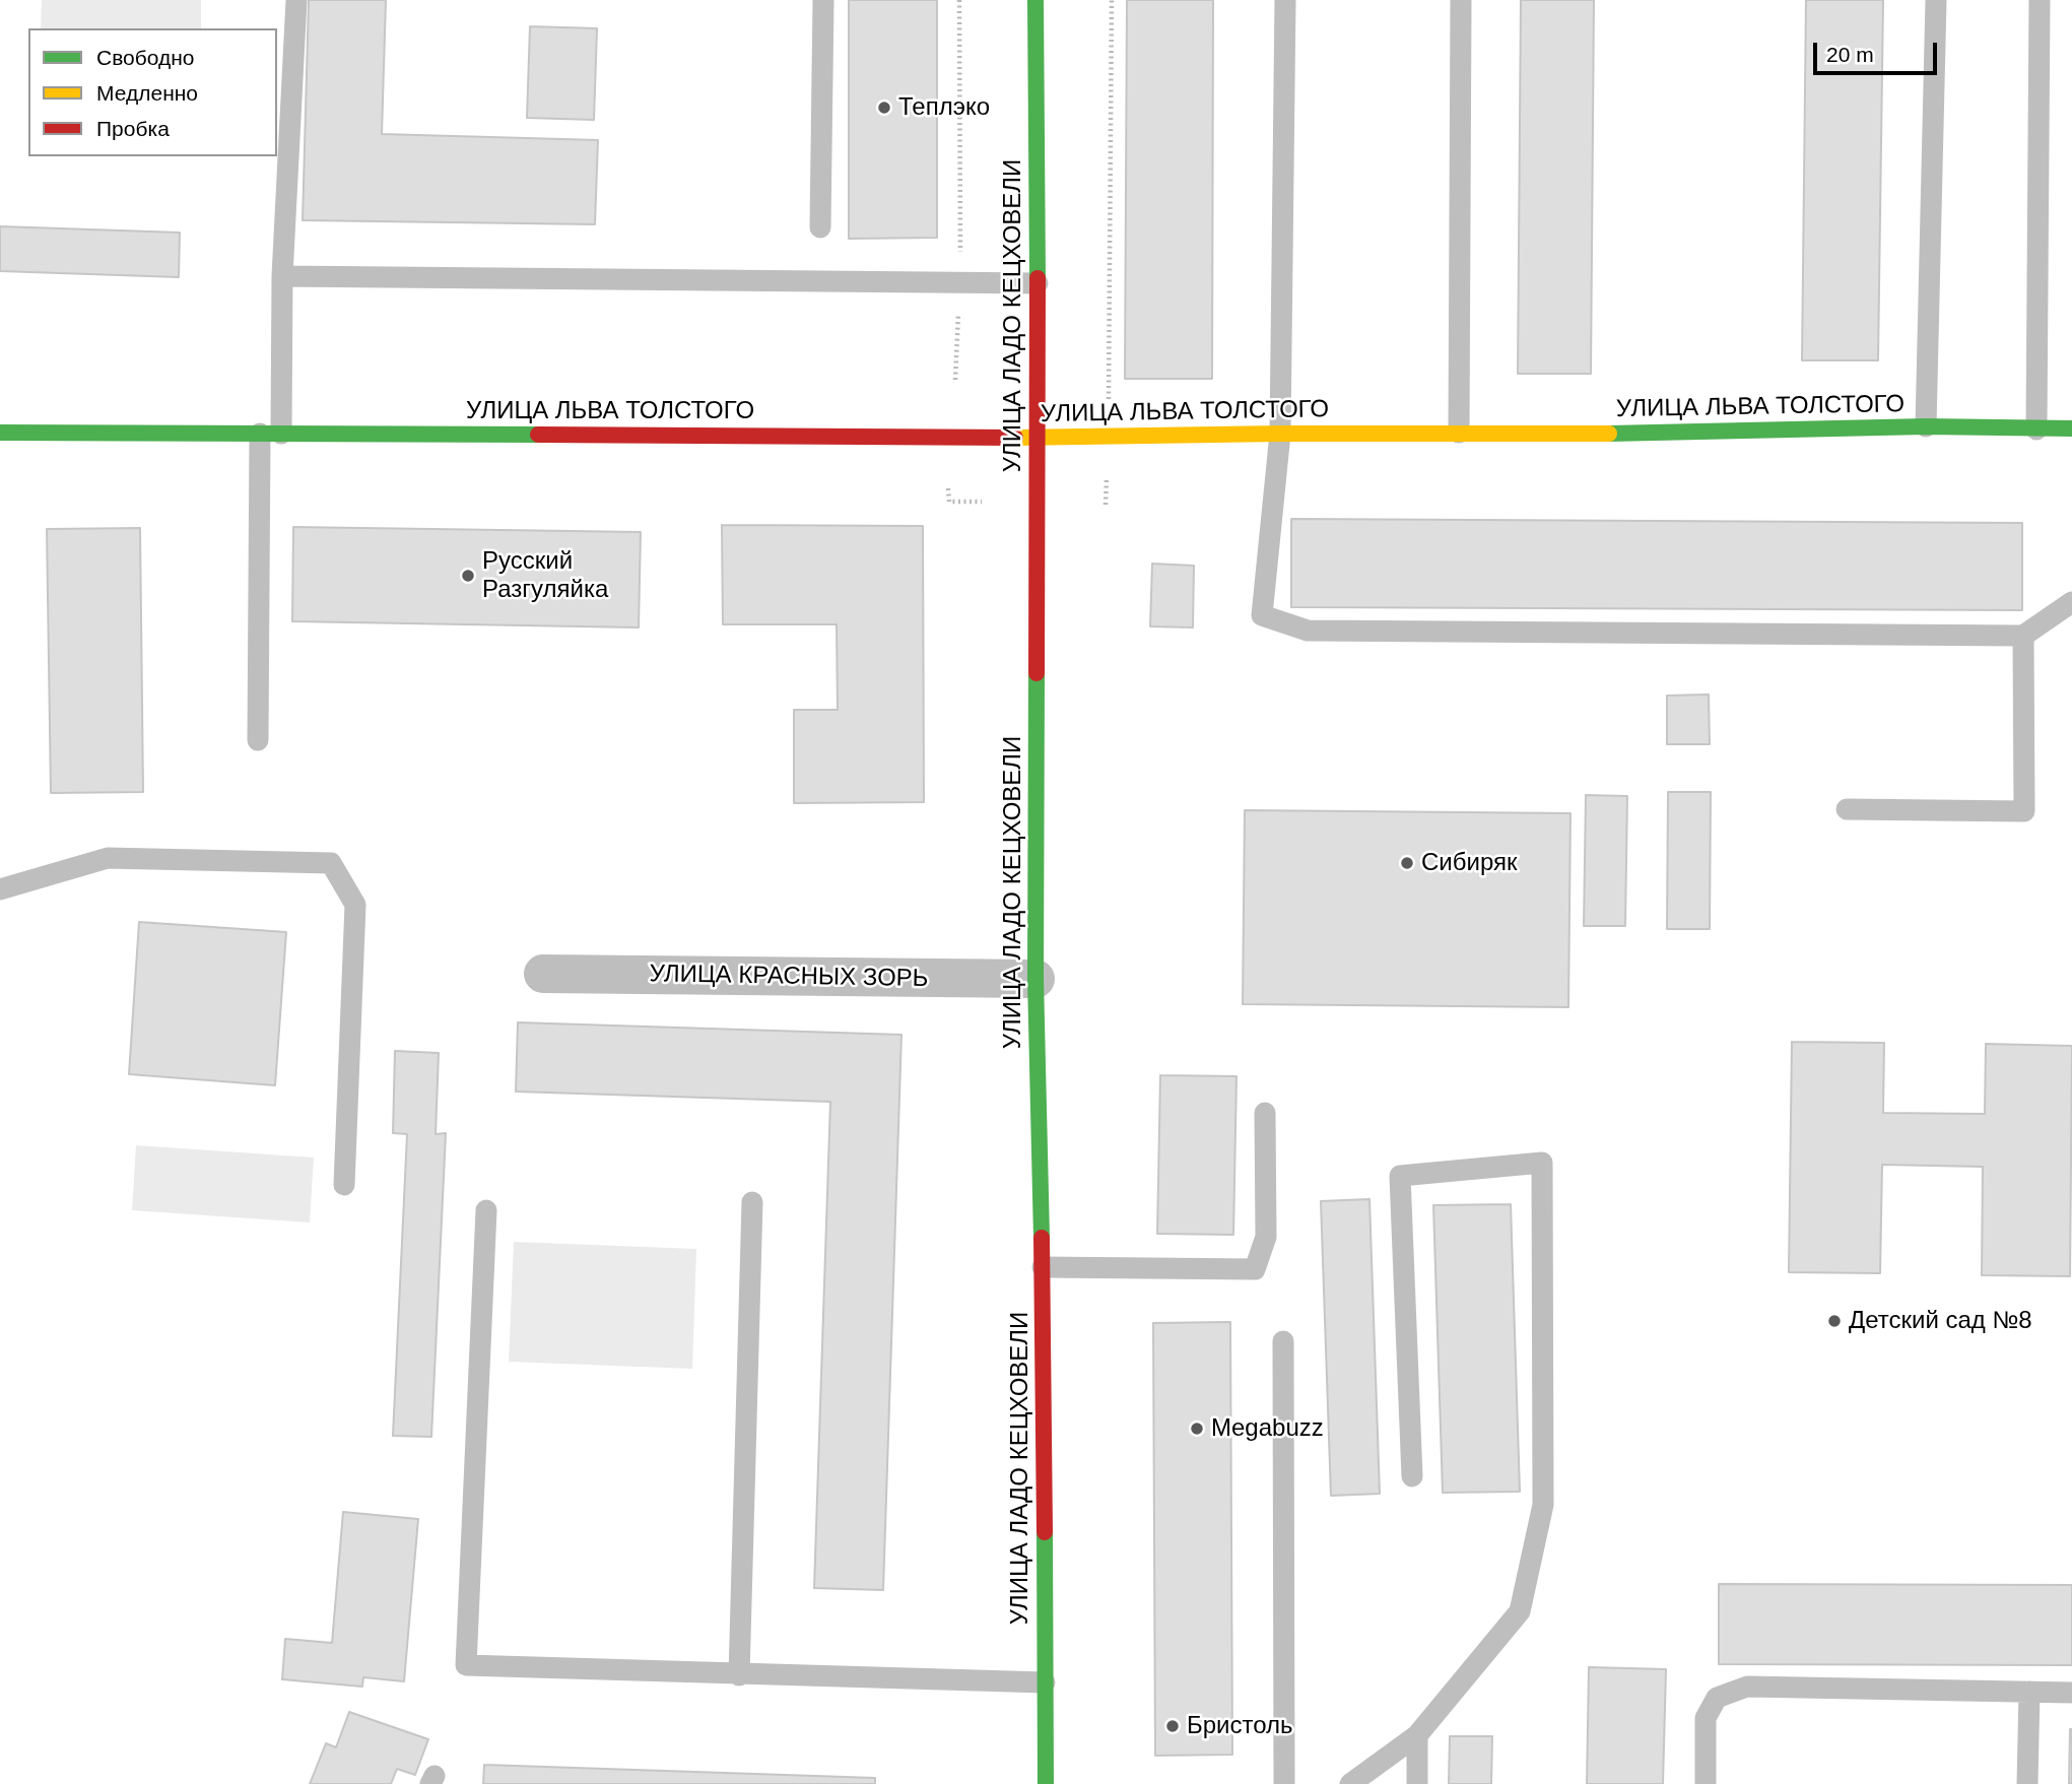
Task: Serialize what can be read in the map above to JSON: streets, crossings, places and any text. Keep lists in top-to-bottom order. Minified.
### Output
{"streets":{"street":["УЛИЦА ЛАДО КЕЦХОВЕЛИ","УЛИЦА ЛЬВА ТОЛСТОГО","УЛИЦА КРАСНЫХ ЗОРЬ"]},"crossings":[["УЛИЦА ЛАДО КЕЦХОВЕЛИ","УЛИЦА ЛЬВА ТОЛСТОГО"],["УЛИЦА ЛАДО КЕЦХОВЕЛИ","УЛИЦА КРАСНЫХ ЗОРЬ"]],"places":["Теплэко","Русский Разгуляйка","Сибиряк","Детский сад №8","Megabuzz","Бристоль"],"legend":["Свободно","Медленно","Пробка"],"scale_bar":"20 m"}
